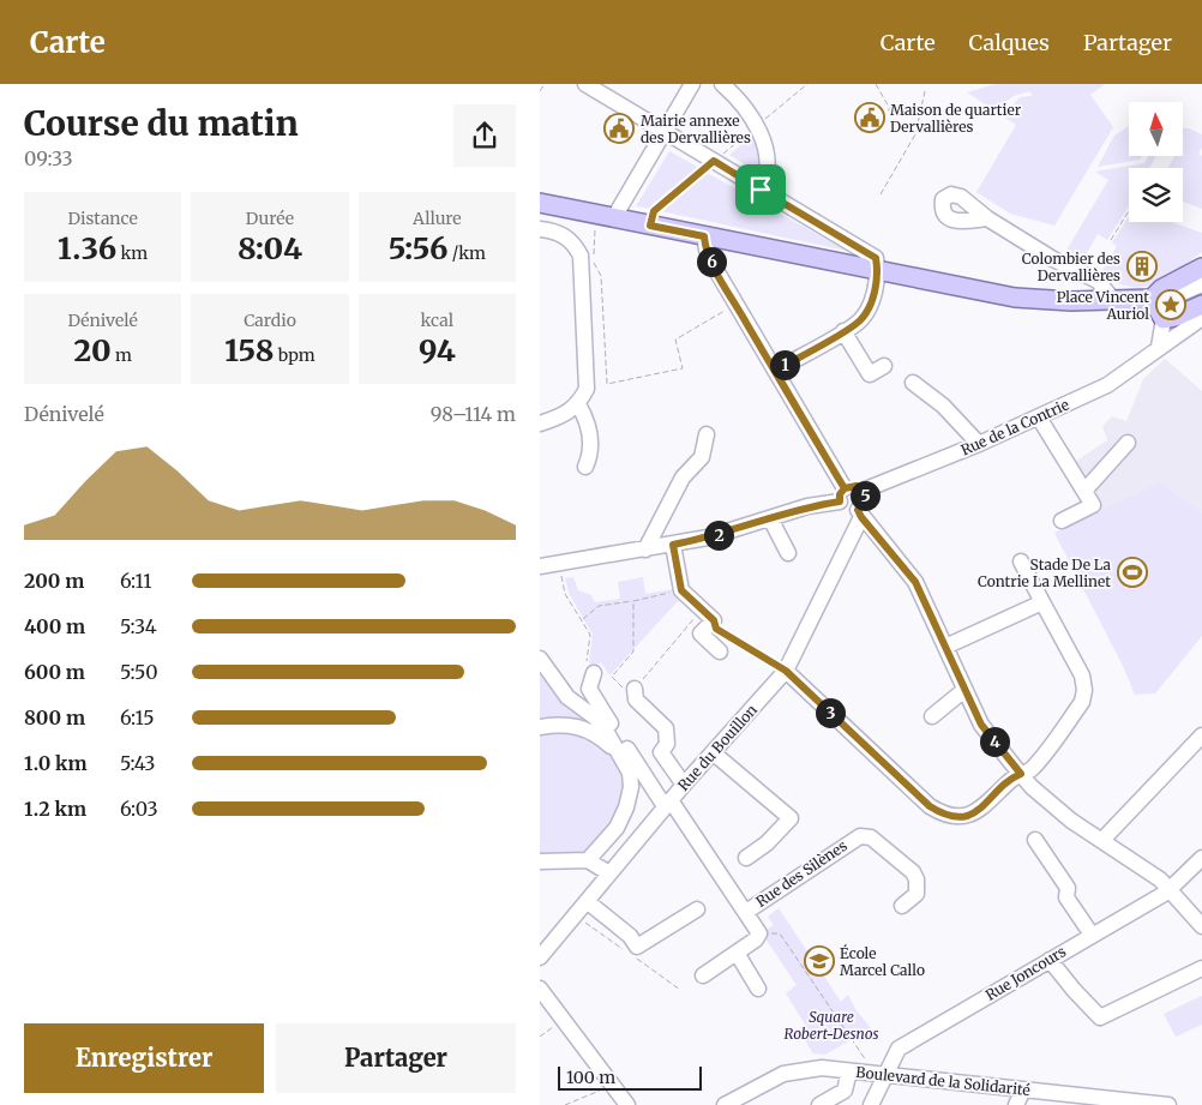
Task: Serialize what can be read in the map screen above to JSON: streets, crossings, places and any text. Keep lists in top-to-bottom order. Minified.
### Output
{"streets":{"street":["Rue de la Contrie","Rue du Bouillon","Rue des Silènes","Rue Joncours","Boulevard de la Solidarité"]},"crossings":[["Rue de la Contrie","Rue du Bouillon"],["Rue Joncours","Boulevard de la Solidarité"]],"parks":["Square Robert-Desnos"],"places":{"public building":["Maison de quartier Dervallières","Mairie annexe des Dervallières"],"building":["Colombier des Dervallières"],"place":["Place Vincent Auriol"],"sports":["Stade De La Contrie La Mellinet"],"school or university":["École Marcel Callo"]},"scale_bar":"100 m","north":"top","page":{"header":"Carte","nav":["Carte","Calques","Partager"],"heading":["Course du matin","09:33"],"stats":[["Distance","1.36 km"],["Durée","8:04"],["Allure","5:56 /km"],["Dénivelé","20 m"],["Cardio","158 bpm"],["kcal","94"]],"pins":["6","1","5","2","3","4"],"chart":["Dénivelé","98–114 m"],"list":[{"name":"200 m","note":"6:11"},{"name":"400 m","note":"5:34"},{"name":"600 m","note":"5:50"},{"name":"800 m","note":"6:15"},{"name":"1.0 km","note":"5:43"},{"name":"1.2 km","note":"6:03"}],"buttons":["Enregistrer","Partager"],"scale":"100 m"}}
